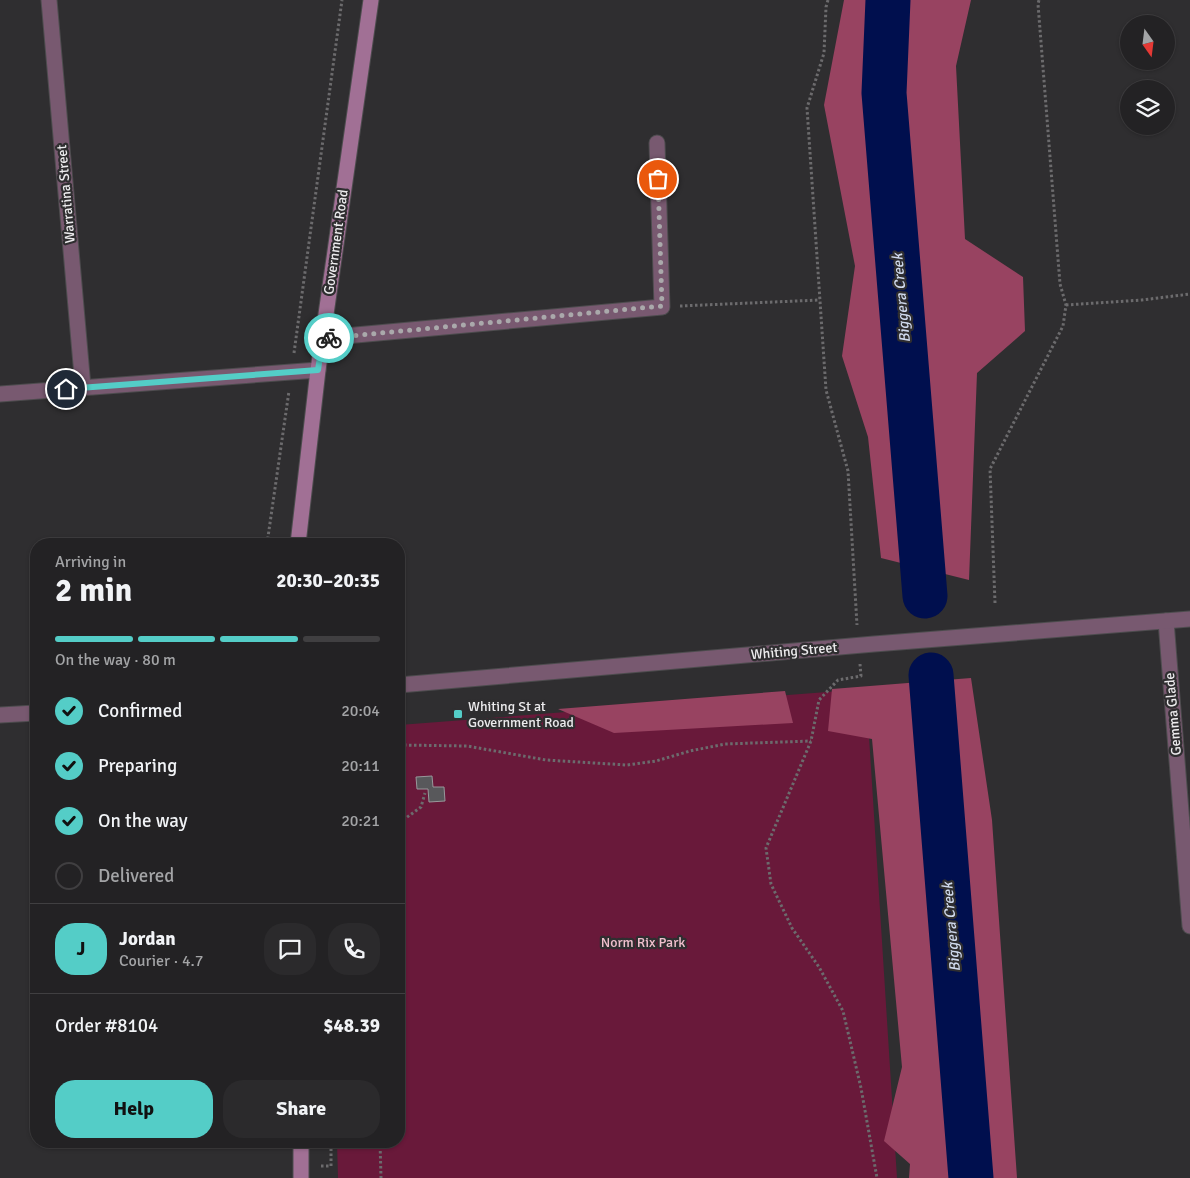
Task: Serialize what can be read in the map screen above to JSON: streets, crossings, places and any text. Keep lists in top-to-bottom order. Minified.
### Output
{"streets":{"main road":["Government Road"],"street":["Warratina Street","Whiting Street","Gemma Glade"]},"crossings":[["Whiting Street","Gemma Glade"]],"water":["Biggera Creek"],"parks":["Norm Rix Park"],"places":{"transit":["Whiting St at Government Road"]},"north":"bottom","page":{"heading":["2 min","Arriving in","20:30–20:35"],"panel":["Jordan","Courier · 4.7","Order #8104","$48.39"],"bar":"On the way · 80 m","list":[["Confirmed","20:04"],["Preparing","20:11"],["On the way","20:21"],"Delivered"],"round":"J","buttons":["Help","Share"]}}
